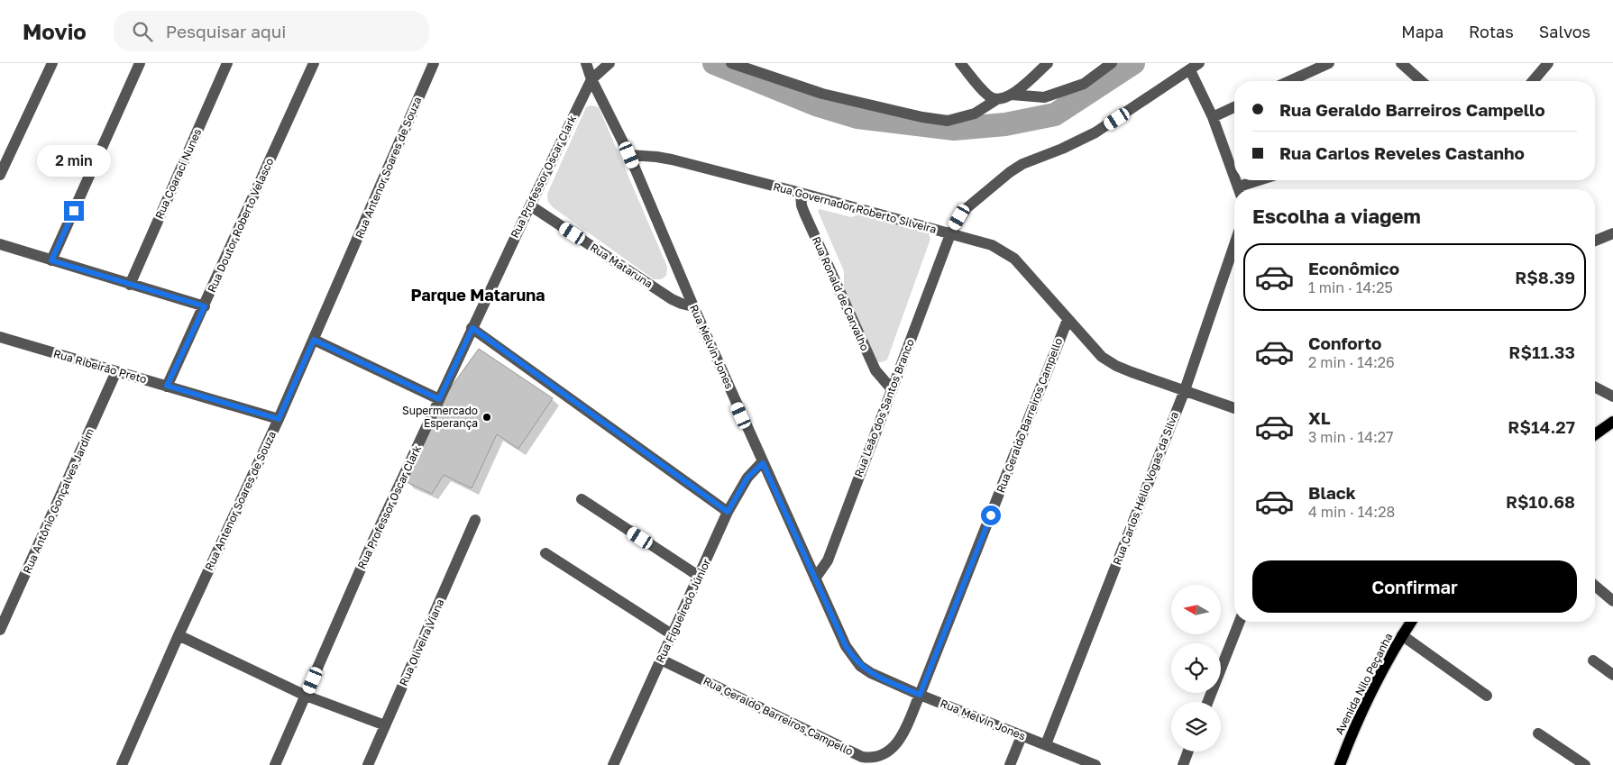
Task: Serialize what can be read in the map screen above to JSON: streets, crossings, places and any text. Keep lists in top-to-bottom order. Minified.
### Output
{"streets":{"main road":["Avenida Nilo Peçanha"],"street":["Rua Antenor Soares de Souza","Rua Coaraci Nunes","Rua Professor Oscar Clark","Rua Governador Roberto Silveira","Rua Doutor Roberto Velasco","Rua Mataruna","Rua Ronald de Carvalho","Rua Melvin Jones","Rua Ribeirão Preto","Rua Leão dos Santos Branco","Rua Geraldo Barreiros Campello","Rua Carlos Hélio Vogas da Silva","Rua Antônio Gonçalves Jardim","Rua Figueiredo Júnior","Rua Oliveira Viana"]},"crossings":[["Rua Antenor Soares de Souza","Rua Ribeirão Preto"],["Rua Professor Oscar Clark","Rua Mataruna"],["Rua Professor Oscar Clark","Rua Melvin Jones"],["Rua Governador Roberto Silveira","Rua Ronald de Carvalho"],["Rua Governador Roberto Silveira","Rua Melvin Jones"],["Rua Governador Roberto Silveira","Rua Leão dos Santos Branco"],["Rua Governador Roberto Silveira","Rua Geraldo Barreiros Campello"],["Rua Governador Roberto Silveira","Rua Carlos Hélio Vogas da Silva"],["Rua Doutor Roberto Velasco","Rua Ribeirão Preto"],["Rua Mataruna","Rua Melvin Jones"],["Rua Ronald de Carvalho","Rua Leão dos Santos Branco"],["Rua Melvin Jones","Rua Leão dos Santos Branco"],["Rua Melvin Jones","Rua Geraldo Barreiros Campello"],["Rua Melvin Jones","Rua Carlos Hélio Vogas da Silva"],["Rua Melvin Jones","Rua Figueiredo Júnior"],["Rua Ribeirão Preto","Rua Antônio Gonçalves Jardim"],["Rua Geraldo Barreiros Campello","Rua Figueiredo Júnior"]],"districts":["Parque Mataruna"],"places":["Supermercado Esperança"],"north":"left","page":{"header":"Movio","search":"Pesquisar aqui","nav":["Mapa","Rotas","Salvos"],"banner":["Rua Geraldo Barreiros Campello","Rua Carlos Reveles Castanho"],"bubble":"2 min","heading":"Escolha a viagem","list":[{"name":"Econômico","note":"1 min · 14:25","value":"R$8.39"},{"name":"Conforto","note":"2 min · 14:26","value":"R$11.33"},{"name":"XL","note":"3 min · 14:27","value":"R$14.27"},{"name":"Black","note":"4 min · 14:28","value":"R$10.68"}],"buttons":"Confirmar"}}
